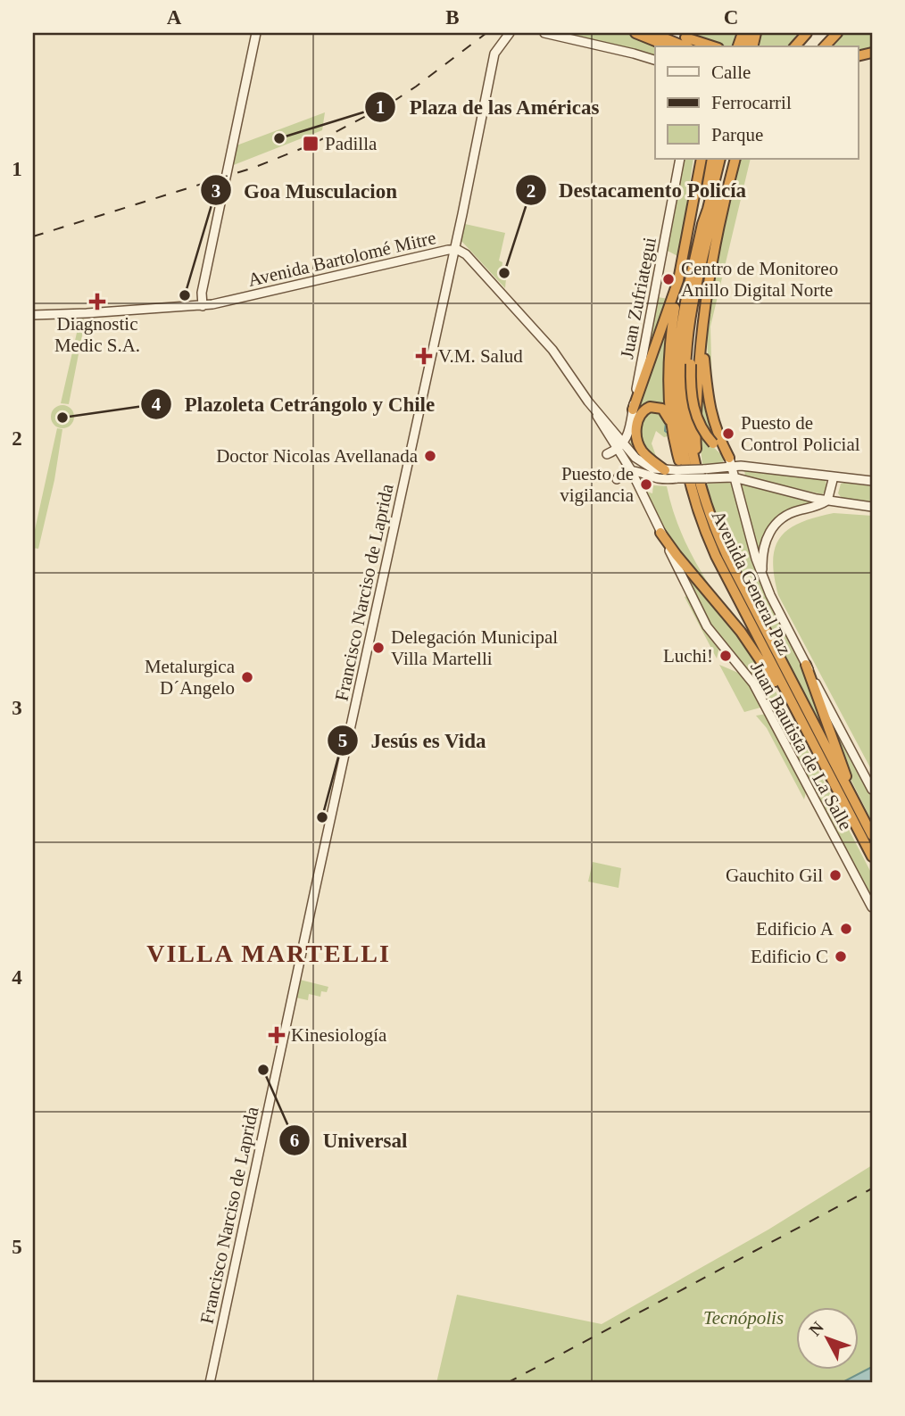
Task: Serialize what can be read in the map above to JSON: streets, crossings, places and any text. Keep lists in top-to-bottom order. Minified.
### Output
{"streets":{"highway":["Avenida General Paz"],"main road":["Avenida Bartolomé Mitre","Juan Zufriategui","Francisco Narciso de Laprida","Juan Bautista de La Salle"]},"crossings":[["Avenida Bartolomé Mitre","Juan Zufriategui"],["Avenida Bartolomé Mitre","Francisco Narciso de Laprida"],["Avenida Bartolomé Mitre","Juan Bautista de La Salle"],["Juan Zufriategui","Juan Bautista de La Salle"]],"districts":["VILLA MARTELLI"],"parks":["Tecnópolis"],"places":{"other":["Plaza de las Américas","Destacamento Policía","Centro de Monitoreo Anillo Digital Norte","Goa Musculacion","Plazoleta Cetrángolo y Chile","Puesto de Control Policial","Doctor Nicolas Avellanada","Puesto de vigilancia","Delegación Municipal Villa Martelli","Luchi!","Metalurgica D´Angelo","Jesús es Vida","Gauchito Gil","Edificio A","Edificio C","Universal"],"transit":["Padilla"],"health":["Diagnostic Medic S.A.","V.M. Salud","Kinesiología"]},"legend":["Calle","Ferrocarril","Parque"],"north":"top left","grid":{"columns":["A","B","C"],"rows":["1","2","3","4","5"]}}
